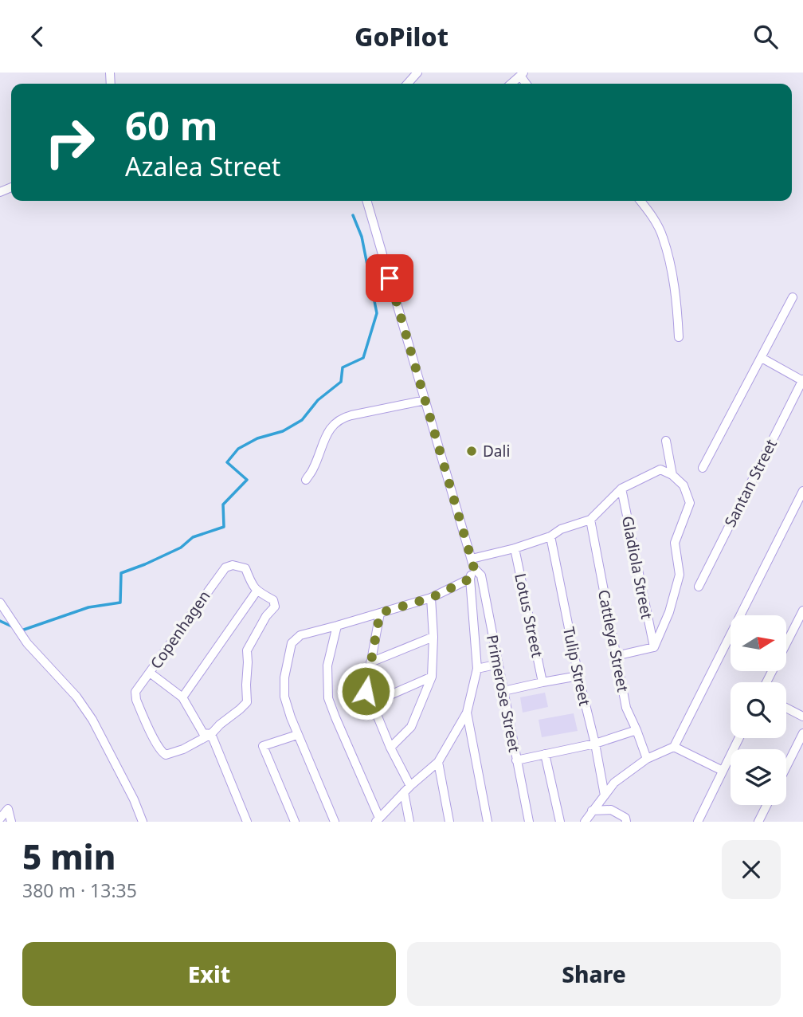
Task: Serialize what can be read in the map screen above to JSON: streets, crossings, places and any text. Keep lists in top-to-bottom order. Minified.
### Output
{"streets":{"street":["Santan Street","Gladiola Street","Lotus Street","Copenhagen","Cattleya Street","Tulip Street","Primerose Street"]},"places":["Dali"],"north":"right","page":{"header":"GoPilot","turn":["60 m","Azalea Street"],"heading":["5 min","380 m · 13:35"],"buttons":["Exit","Share"]}}
